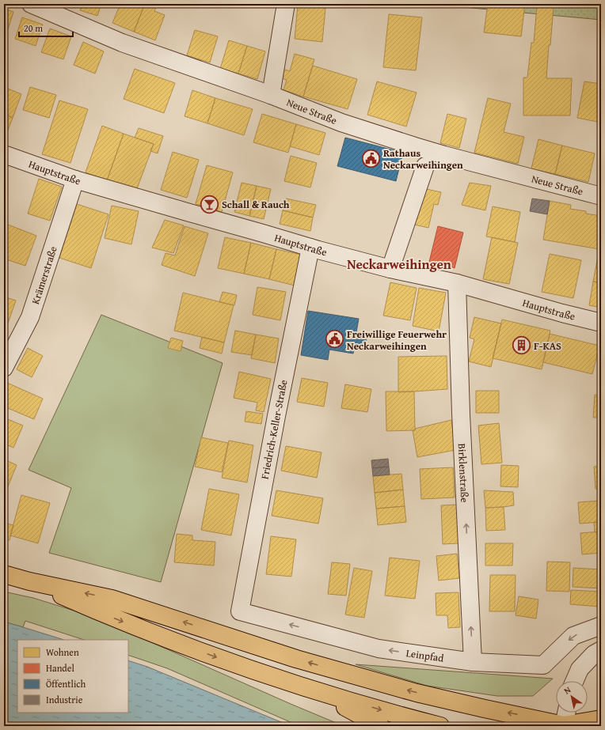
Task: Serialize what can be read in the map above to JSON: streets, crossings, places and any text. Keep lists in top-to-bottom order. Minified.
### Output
{"streets":{"street":["Neue Straße","Hauptstraße","Krämerstraße","Friedrich-Keller-Straße","Birklenstraße","Leinpfad"]},"crossings":[["Hauptstraße","Krämerstraße"],["Hauptstraße","Friedrich-Keller-Straße"],["Hauptstraße","Birklenstraße"],["Friedrich-Keller-Straße","Leinpfad"],["Birklenstraße","Leinpfad"]],"one_way":["Birklenstraße","Leinpfad"],"districts":["Neckarweihingen"],"places":{"public building":["Rathaus Neckarweihingen","Freiwillige Feuerwehr Neckarweihingen"],"bar":["Schall & Rauch"],"building":["F-KAS"]},"legend":["Wohnen","Handel","Öffentlich","Industrie"],"scale_bar":"20 m","north":"top left"}
